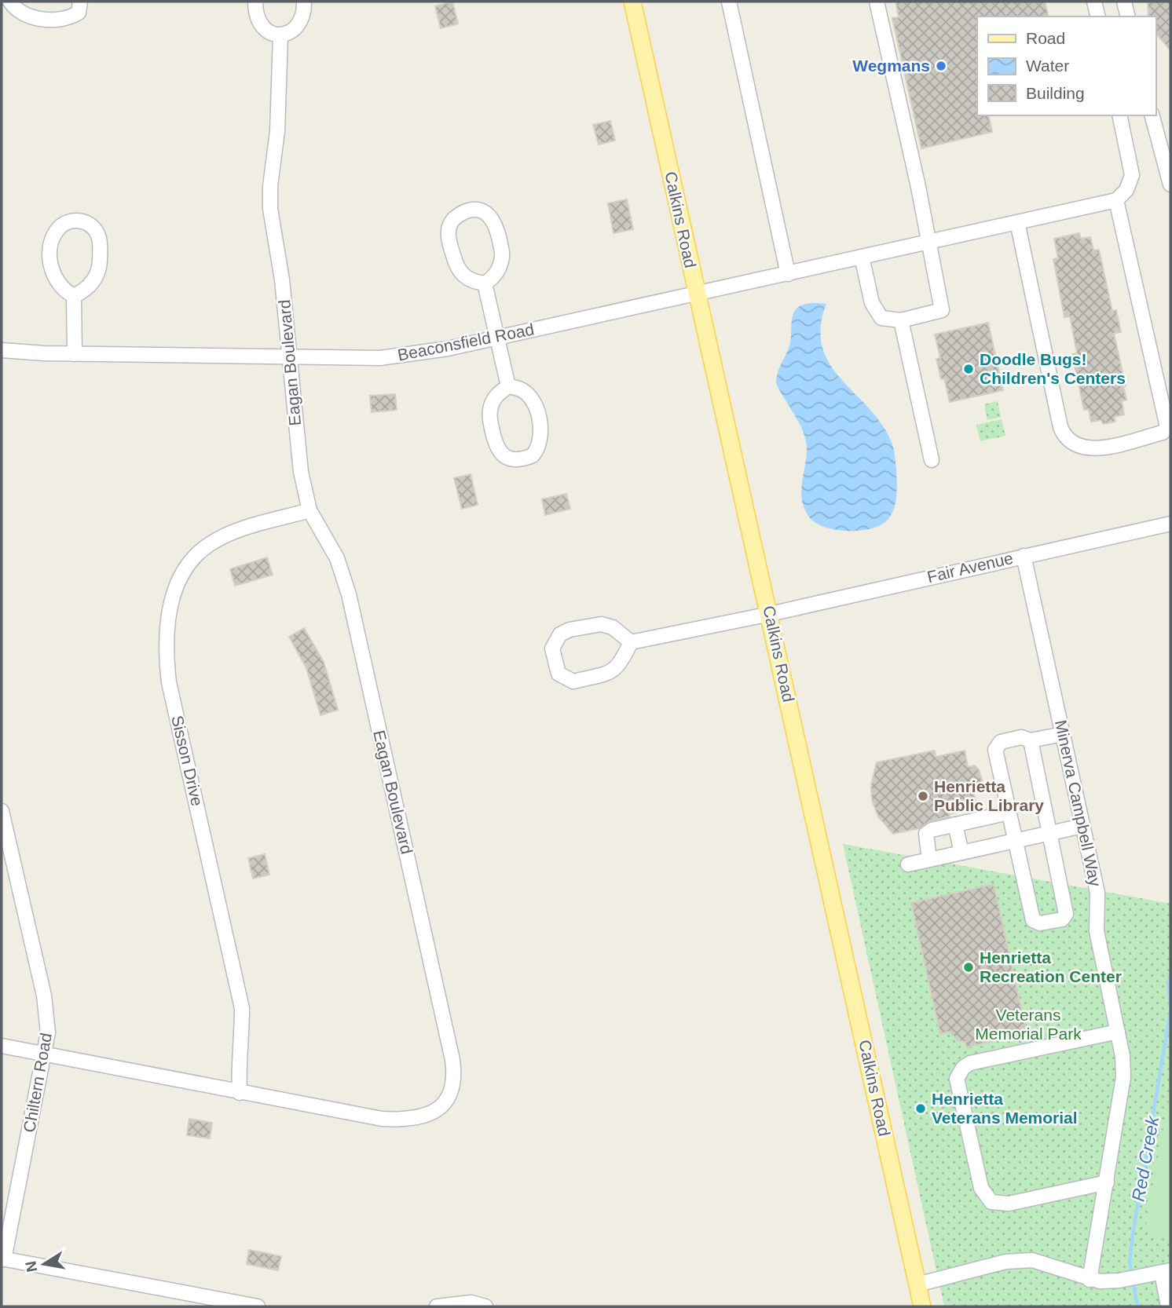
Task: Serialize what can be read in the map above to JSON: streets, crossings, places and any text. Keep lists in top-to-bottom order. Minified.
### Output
{"streets":{"main road":["Calkins Road"],"street":["Beaconsfield Road","Eagan Boulevard","Fair Avenue","Sisson Drive","Minerva Campbell Way","Chiltern Road"]},"crossings":[["Calkins Road","Beaconsfield Road"],["Calkins Road","Fair Avenue"],["Beaconsfield Road","Eagan Boulevard"],["Eagan Boulevard","Sisson Drive"],["Eagan Boulevard","Chiltern Road"],["Fair Avenue","Minerva Campbell Way"]],"water":["Red Creek"],"parks":["Veterans Memorial Park"],"places":["Wegmans","Doodle Bugs! Children's Centers","Henrietta Public Library","Henrietta Recreation Center","Henrietta Veterans Memorial"],"legend":["Road","Water","Building"],"north":"left"}
